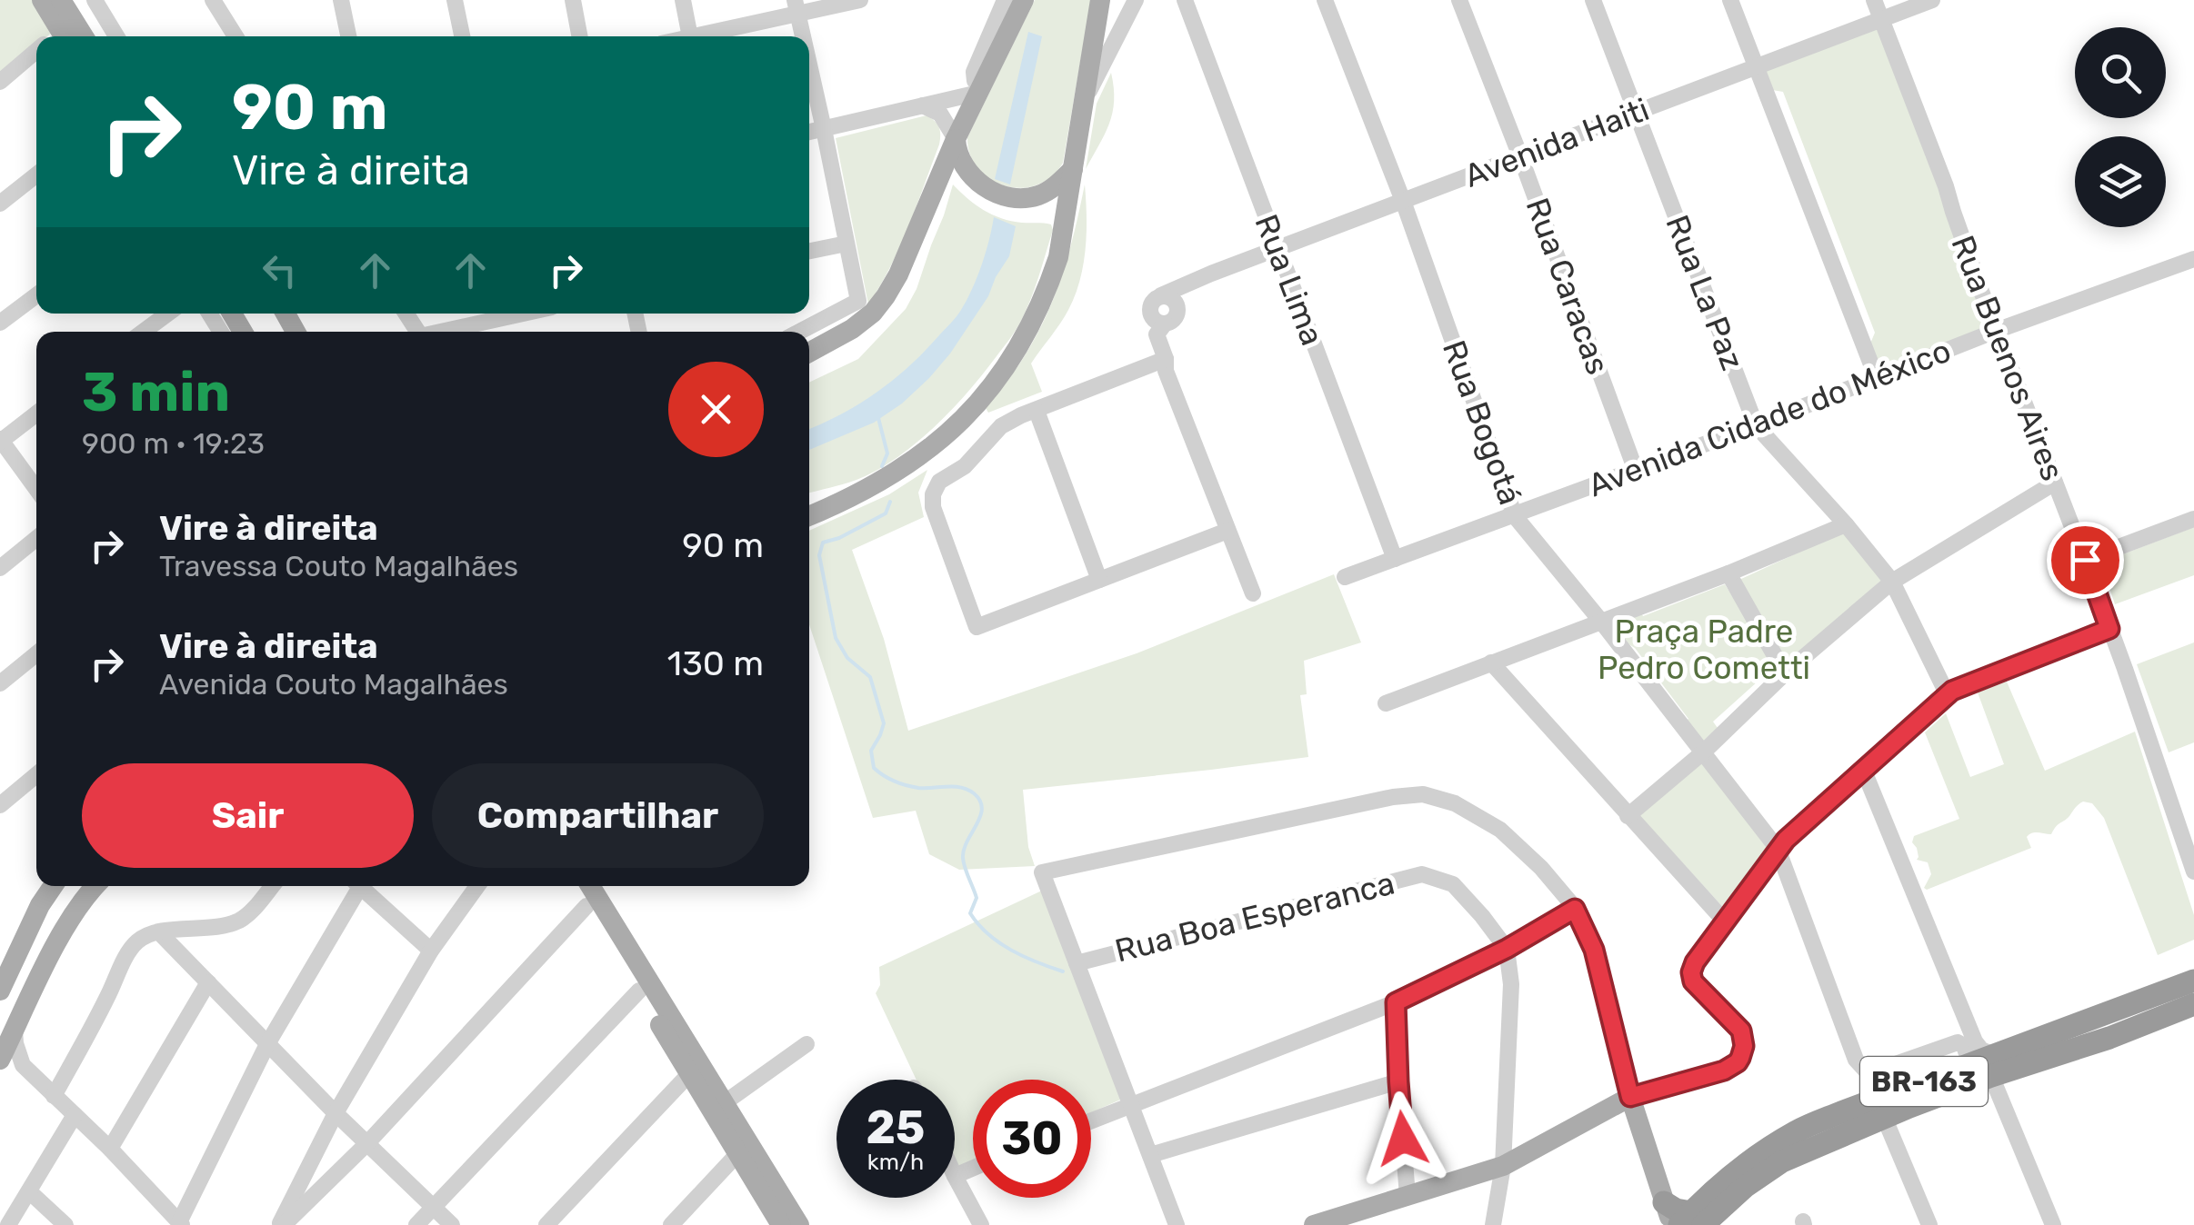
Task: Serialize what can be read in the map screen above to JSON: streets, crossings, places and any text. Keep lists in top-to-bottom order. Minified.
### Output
{"streets":{"highway":["BR-163"],"street":["Avenida Haiti","Rua Lima","Rua Caracas","Rua La Paz","Rua Buenos Aires","Avenida Cidade do México","Rua Bogotá","Rua Boa Esperanca"]},"crossings":[["Avenida Haiti","Rua Lima"],["Avenida Haiti","Rua Caracas"],["Avenida Haiti","Rua La Paz"],["Avenida Haiti","Rua Buenos Aires"],["Avenida Haiti","Rua Bogotá"],["Rua Lima","Avenida Cidade do México"],["Rua Caracas","Avenida Cidade do México"],["Rua La Paz","Avenida Cidade do México"],["Rua Buenos Aires","Avenida Cidade do México"],["Avenida Cidade do México","Rua Bogotá"],["Rua Bogotá","BR-163"]],"parks":["Praça Padre Pedro Cometti"],"page":{"turn":["90 m","Vire à direita"],"heading":["3 min","900 m · 19:23"],"list":[{"name":"Vire à direita","note":"Travessa Couto Magalhães","value":"90 m"},{"name":"Vire à direita","note":"Avenida Couto Magalhães","value":"130 m"}],"buttons":["Sair","Compartilhar"],"speed":"25 km/h","limit":"30"}}
